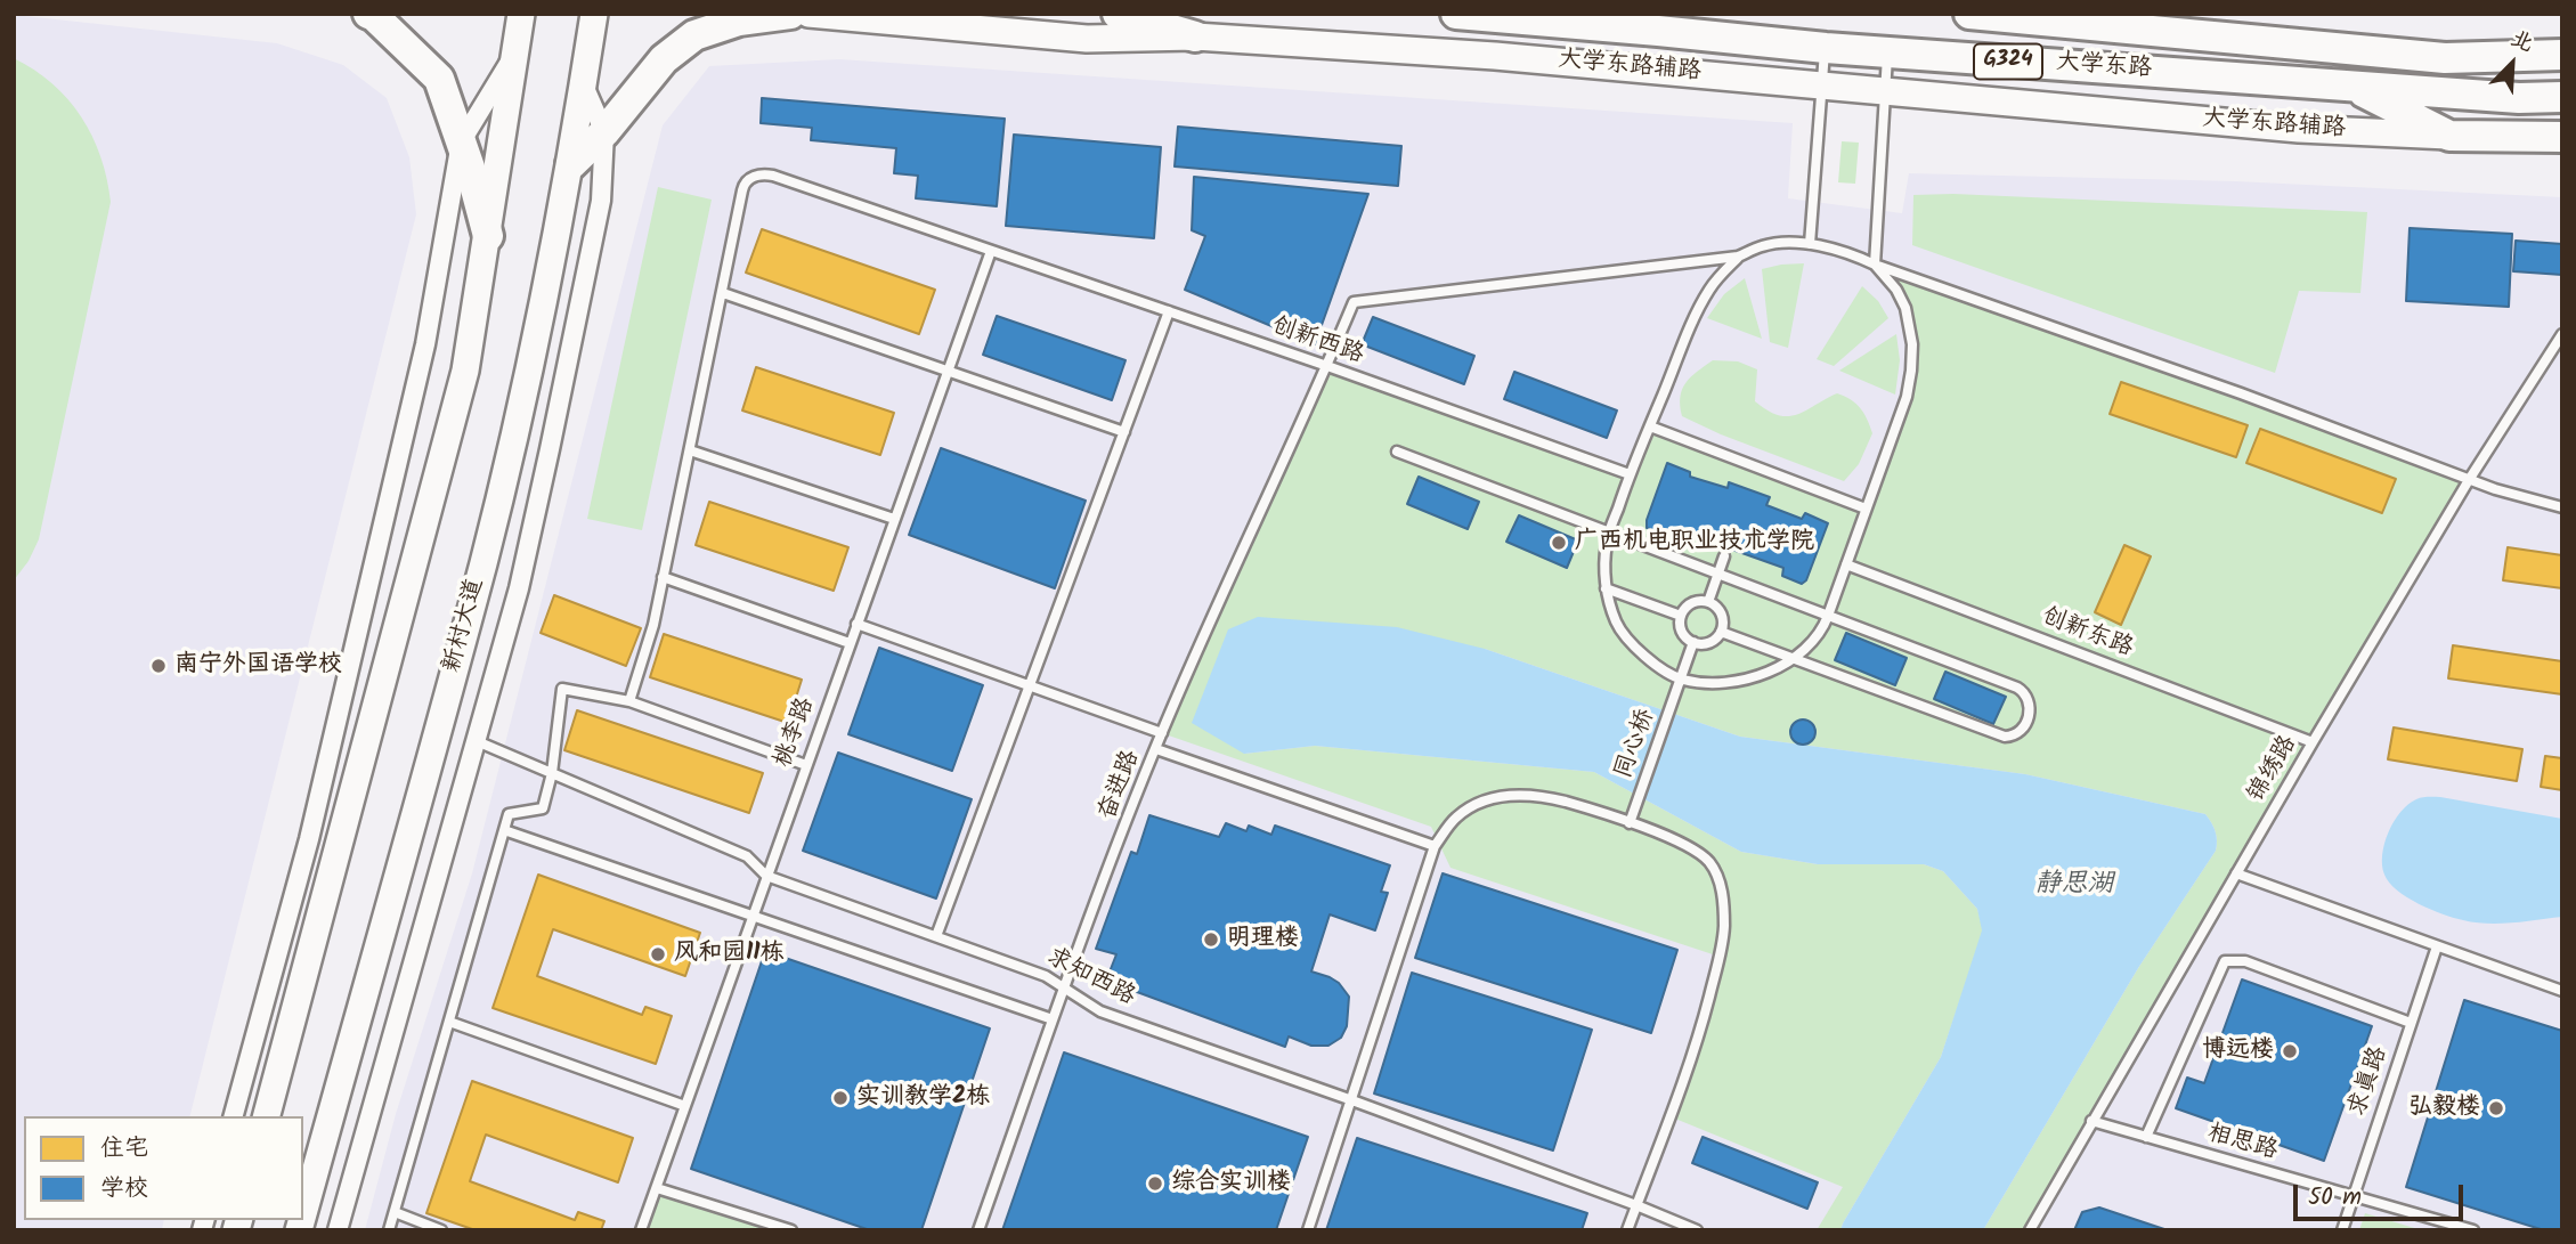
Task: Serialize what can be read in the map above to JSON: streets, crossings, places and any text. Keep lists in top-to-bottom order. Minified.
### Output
{"streets":{"main road":["G324","大学东路辅路","大学东路","新村大道"],"lane":["创新西路","创新东路","桃李路","同心桥","锦绣路","奋进路","求知西路","求真路","相思路"]},"crossings":[["创新西路","桃李路"],["创新西路","奋进路"],["创新东路","锦绣路"],["桃李路","求知西路"],["锦绣路","相思路"],["奋进路","求知西路"],["求真路","相思路"]],"water":["静思湖"],"places":["广西机电职业技术学院","南宁外国语学校","明理楼","风和园11栋","博远楼","实训教学2栋","弘毅楼","综合实训楼"],"legend":["住宅","学校"],"scale_bar":"50 m","north":"top right"}
